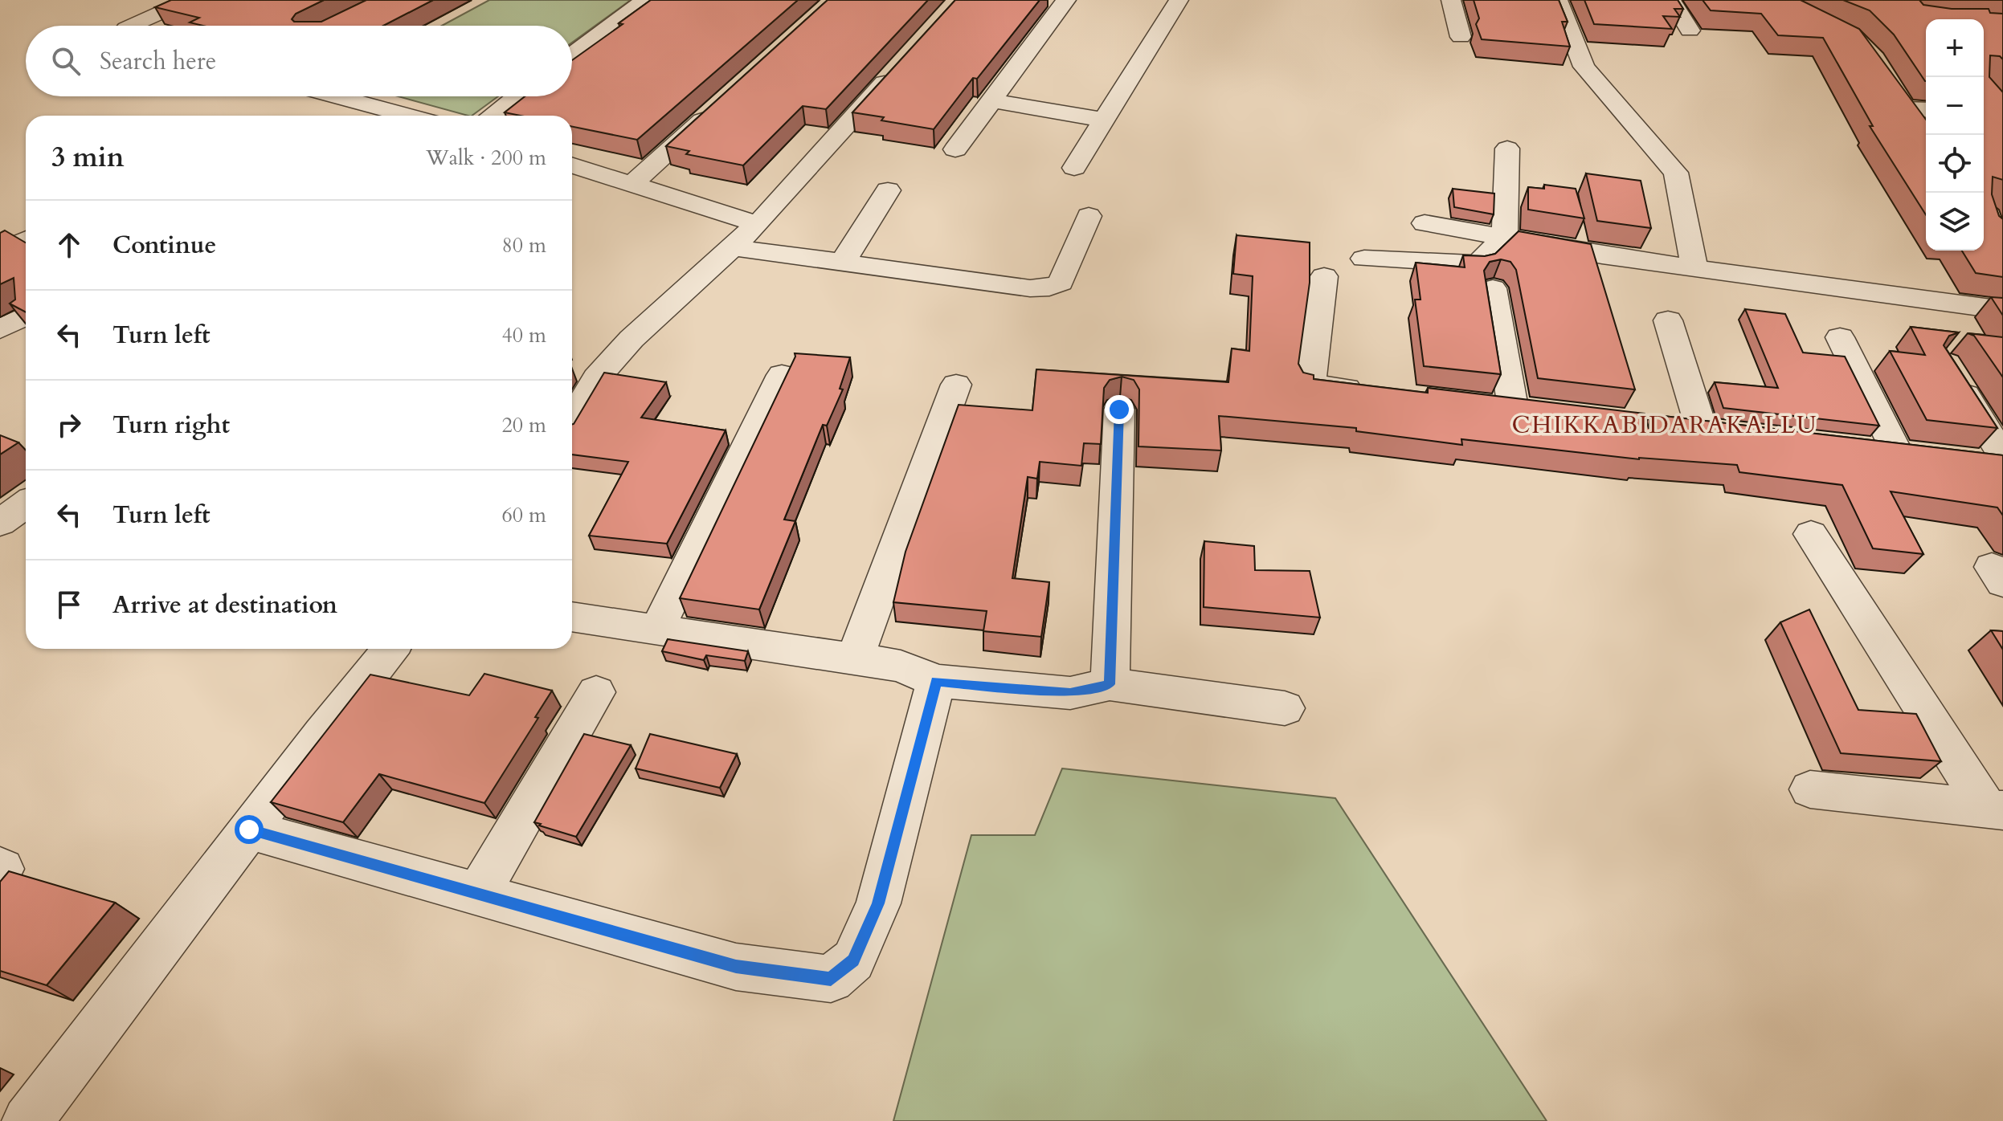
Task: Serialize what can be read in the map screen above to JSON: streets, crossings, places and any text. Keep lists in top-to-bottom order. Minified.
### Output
{"districts":["CHIKKABIDARAKALLU"],"page":{"map_buttons":["+","−"],"search":"Search here","heading":["3 min","Walk · 200 m"],"list":[["Continue","80 m"],["Turn left","40 m"],["Turn right","20 m"],["Turn left","60 m"],"Arrive at destination"]}}
